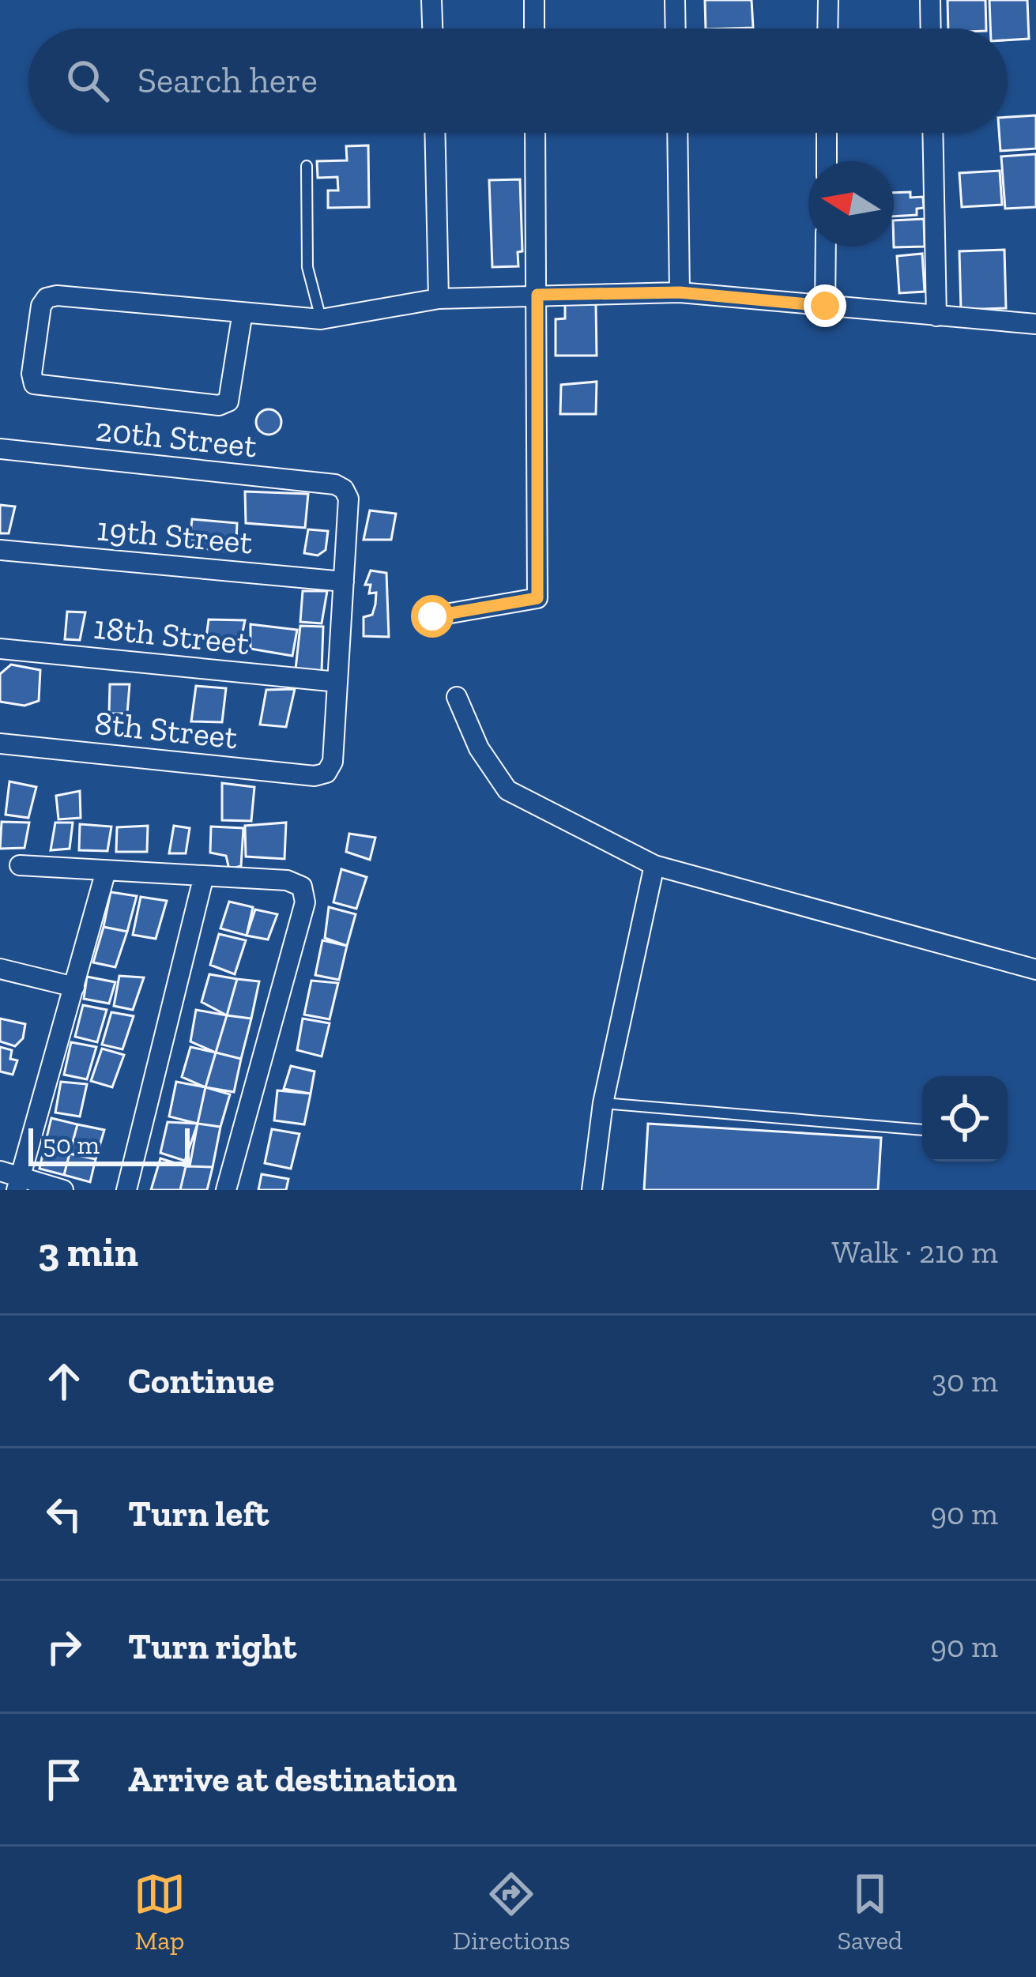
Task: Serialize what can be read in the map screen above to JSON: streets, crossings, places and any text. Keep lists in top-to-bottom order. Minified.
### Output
{"streets":{"street":["20th Street","19th Street","18th Street","8th Street"]},"crossings":[["20th Street","19th Street"],["18th Street","8th Street"]],"scale_bar":"50 m","north":"left","page":{"search":"Search here","scale":"50 m","heading":["3 min","Walk · 210 m"],"list":[["Continue","30 m"],["Turn left","90 m"],["Turn right","90 m"],"Arrive at destination"],"nav":["Map","Directions","Saved"]}}
